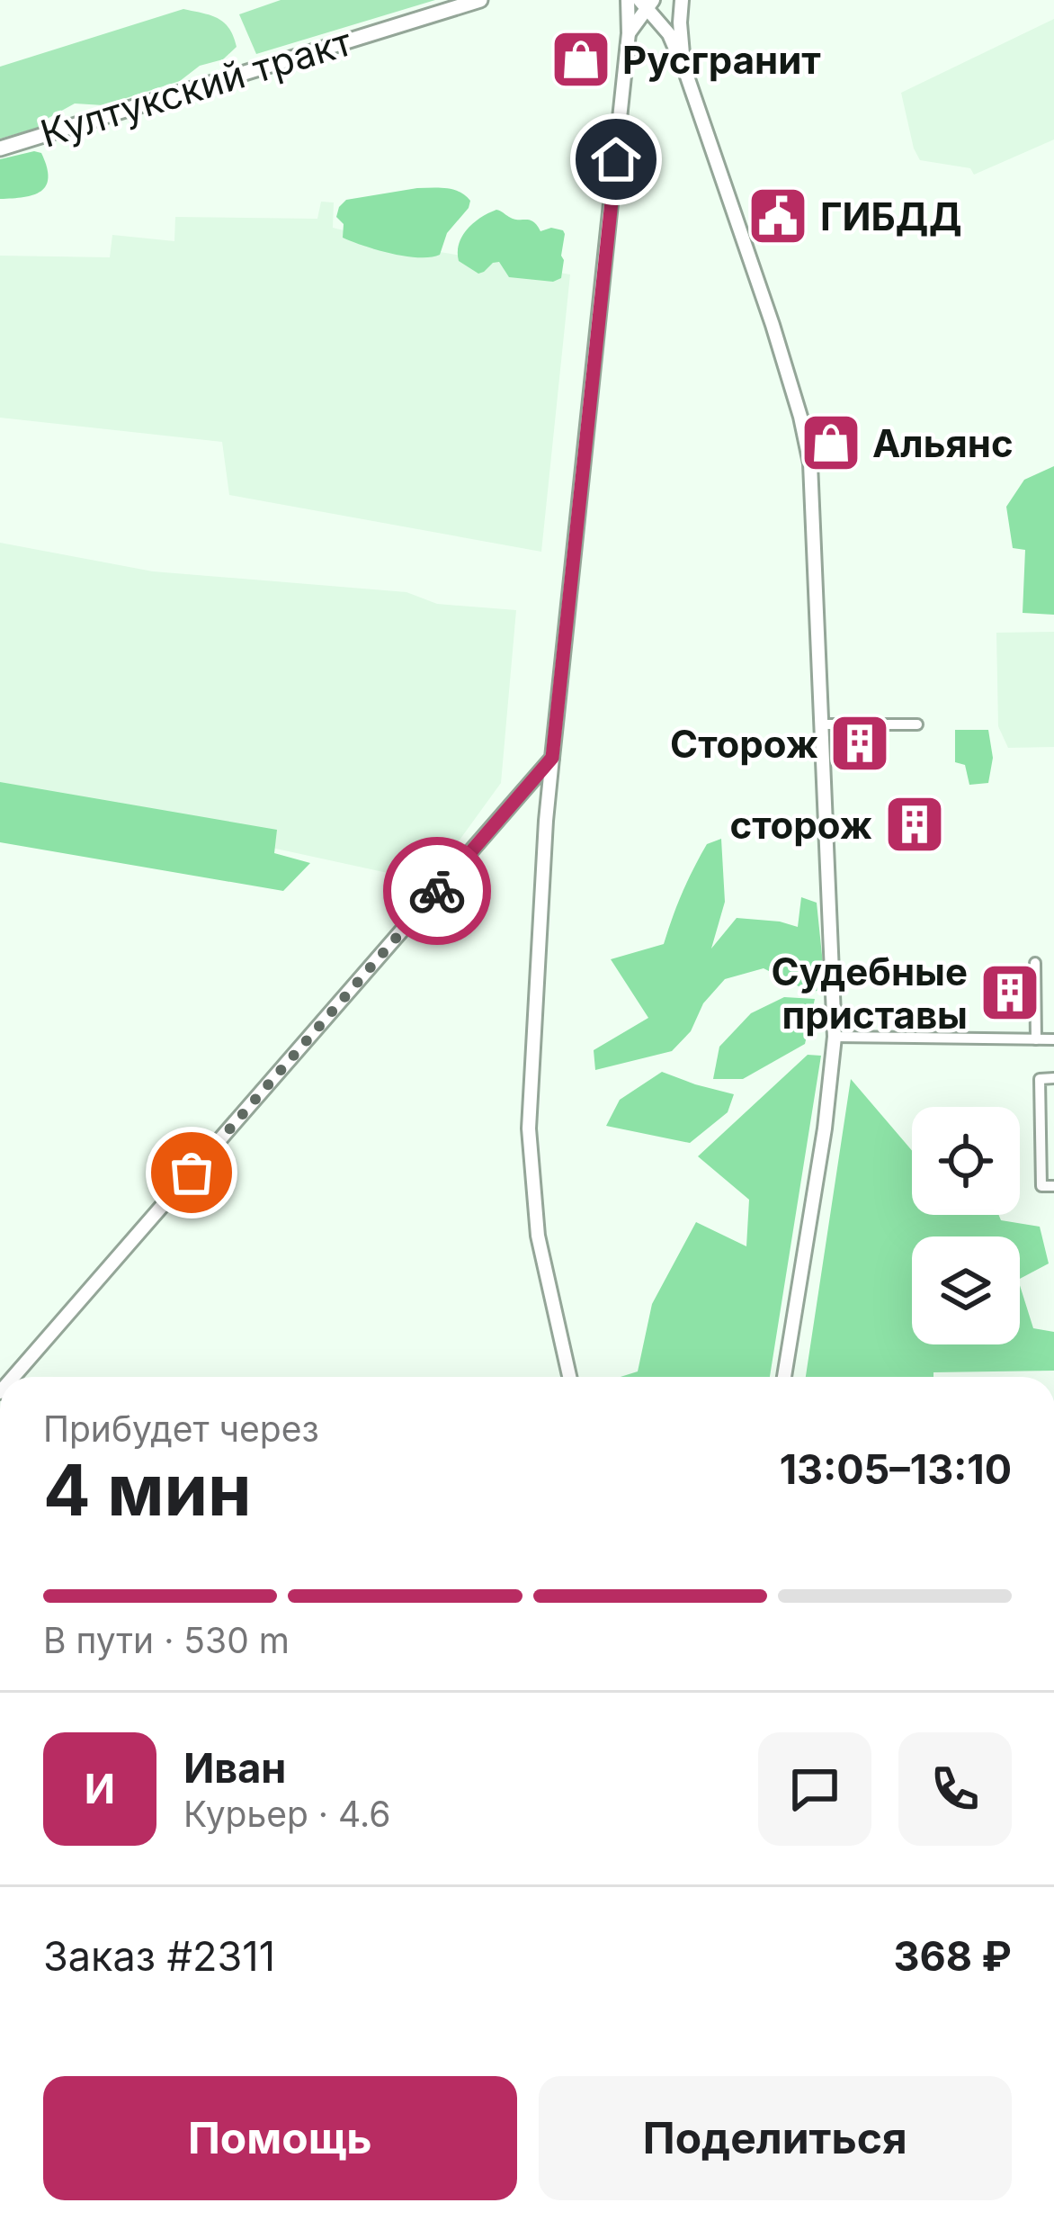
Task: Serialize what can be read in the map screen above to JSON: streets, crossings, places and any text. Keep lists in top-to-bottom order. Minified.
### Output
{"streets":{"main road":["Култукский тракт"]},"places":{"shop":["Русгранит","Альянс"],"public building":["ГИБДД"],"building":["Сторож","сторож","Судебные приставы"]},"page":{"heading":["4 мин","Прибудет через","13:05–13:10"],"panel":["Иван","Курьер · 4.6","Заказ #2311","368 ₽"],"bar":"В пути · 530 m","round":"И","buttons":["Помощь","Поделиться"]}}
